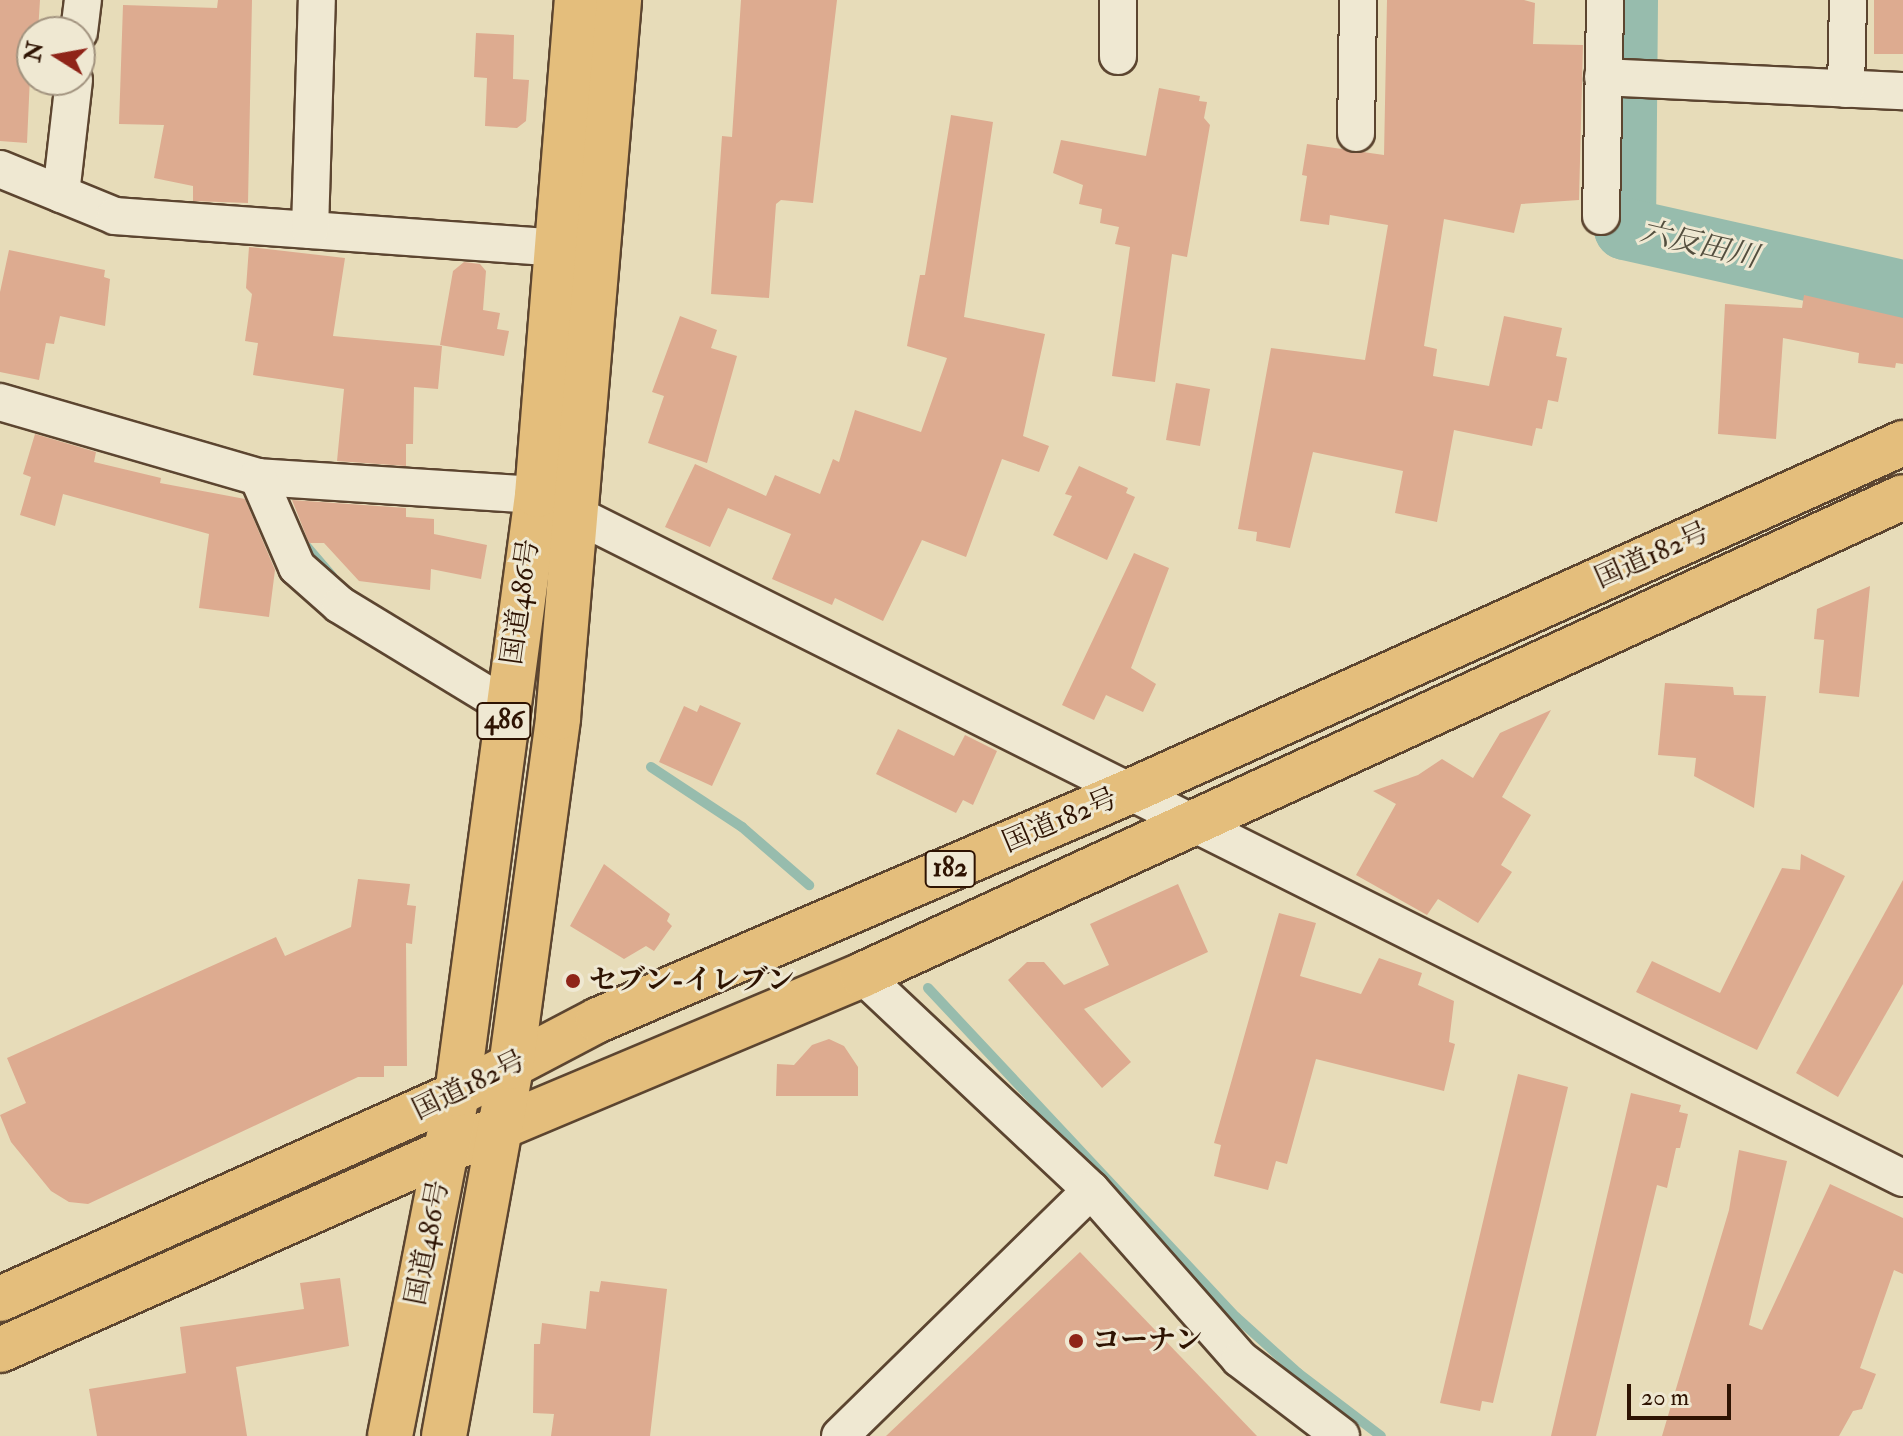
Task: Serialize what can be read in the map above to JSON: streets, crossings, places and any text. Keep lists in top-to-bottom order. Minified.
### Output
{"streets":{"highway":["国道182号","国道486号","486","182"]},"crossings":[["国道182号","国道486号"]],"water":["六反田川"],"places":["セブン-イレブン","コーナン"],"scale_bar":"20 m","north":"left"}
